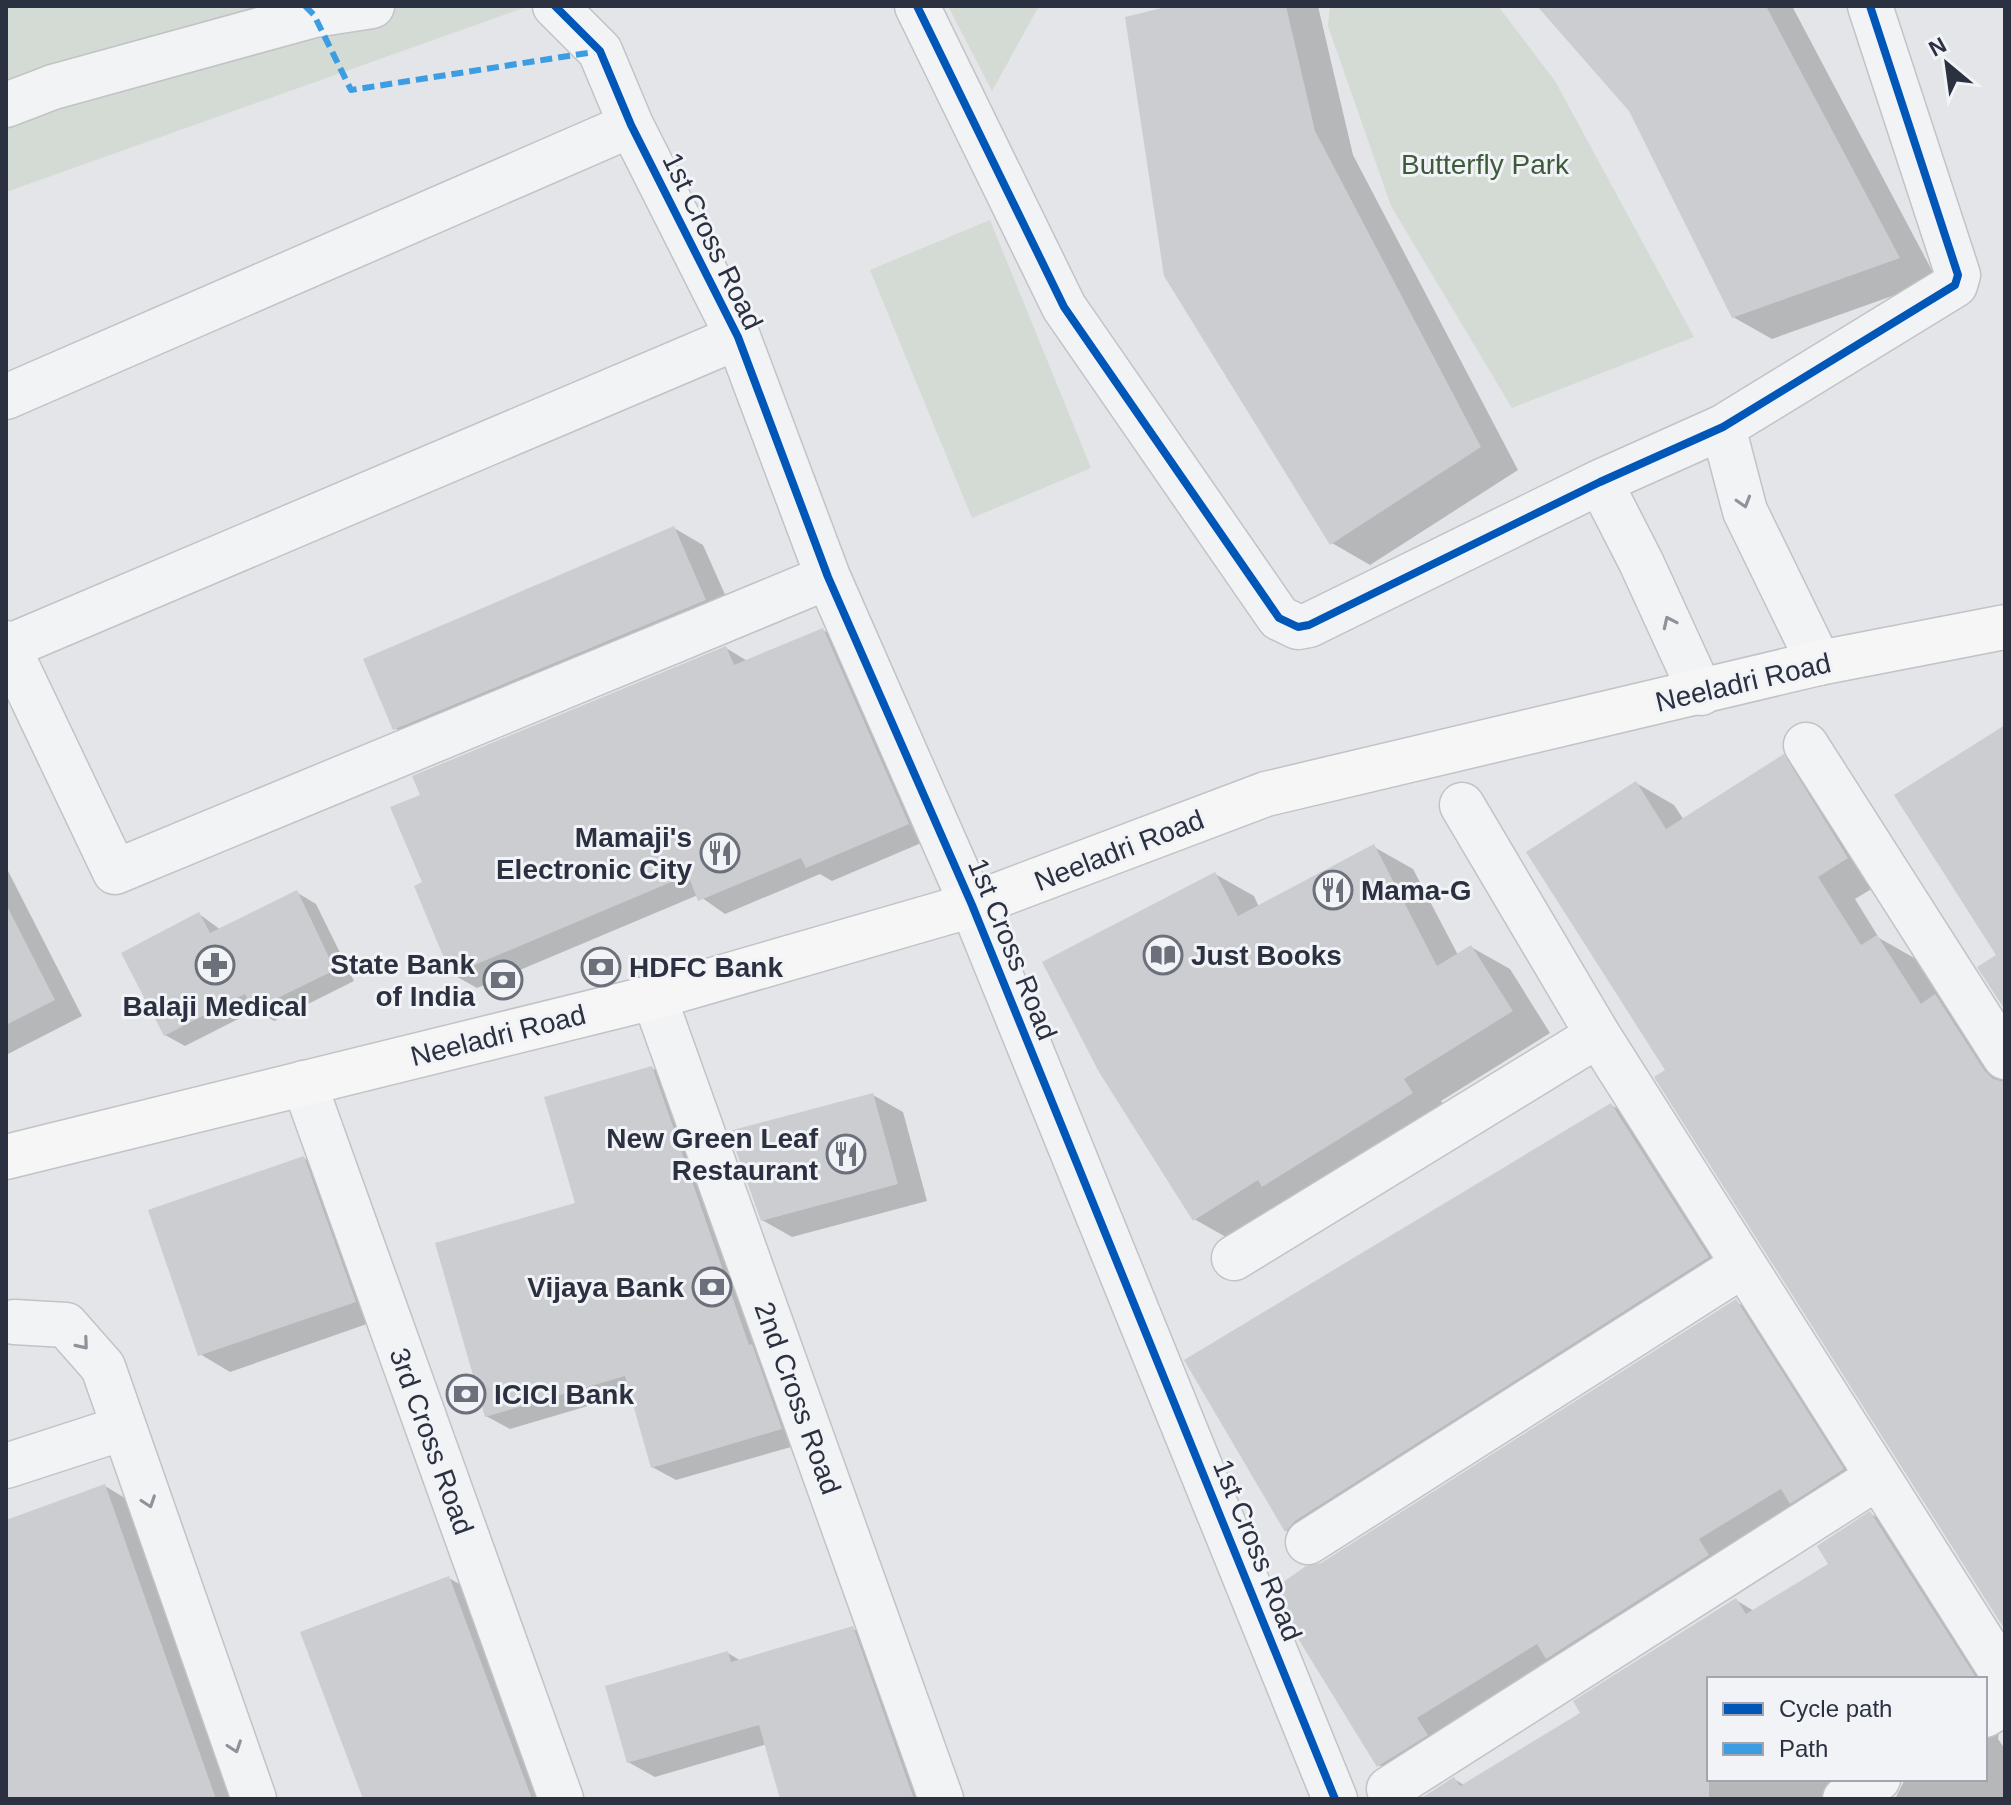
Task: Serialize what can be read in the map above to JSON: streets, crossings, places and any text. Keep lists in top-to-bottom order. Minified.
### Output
{"streets":{"main road":["Neeladri Road"],"street":["1st Cross Road","2nd Cross Road","3rd Cross Road"]},"crossings":[["1st Cross Road","Neeladri Road"],["Neeladri Road","2nd Cross Road"],["Neeladri Road","3rd Cross Road"]],"parks":["Butterfly Park"],"places":{"restaurant":["Mamaji's Electronic City","Mama-G","New Green Leaf Restaurant"],"library":["Just Books"],"pharmacy":["Balaji Medical"],"bank":["HDFC Bank","State Bank of India","Vijaya Bank","ICICI Bank"]},"legend":["Cycle path","Path"],"north":"top left"}
